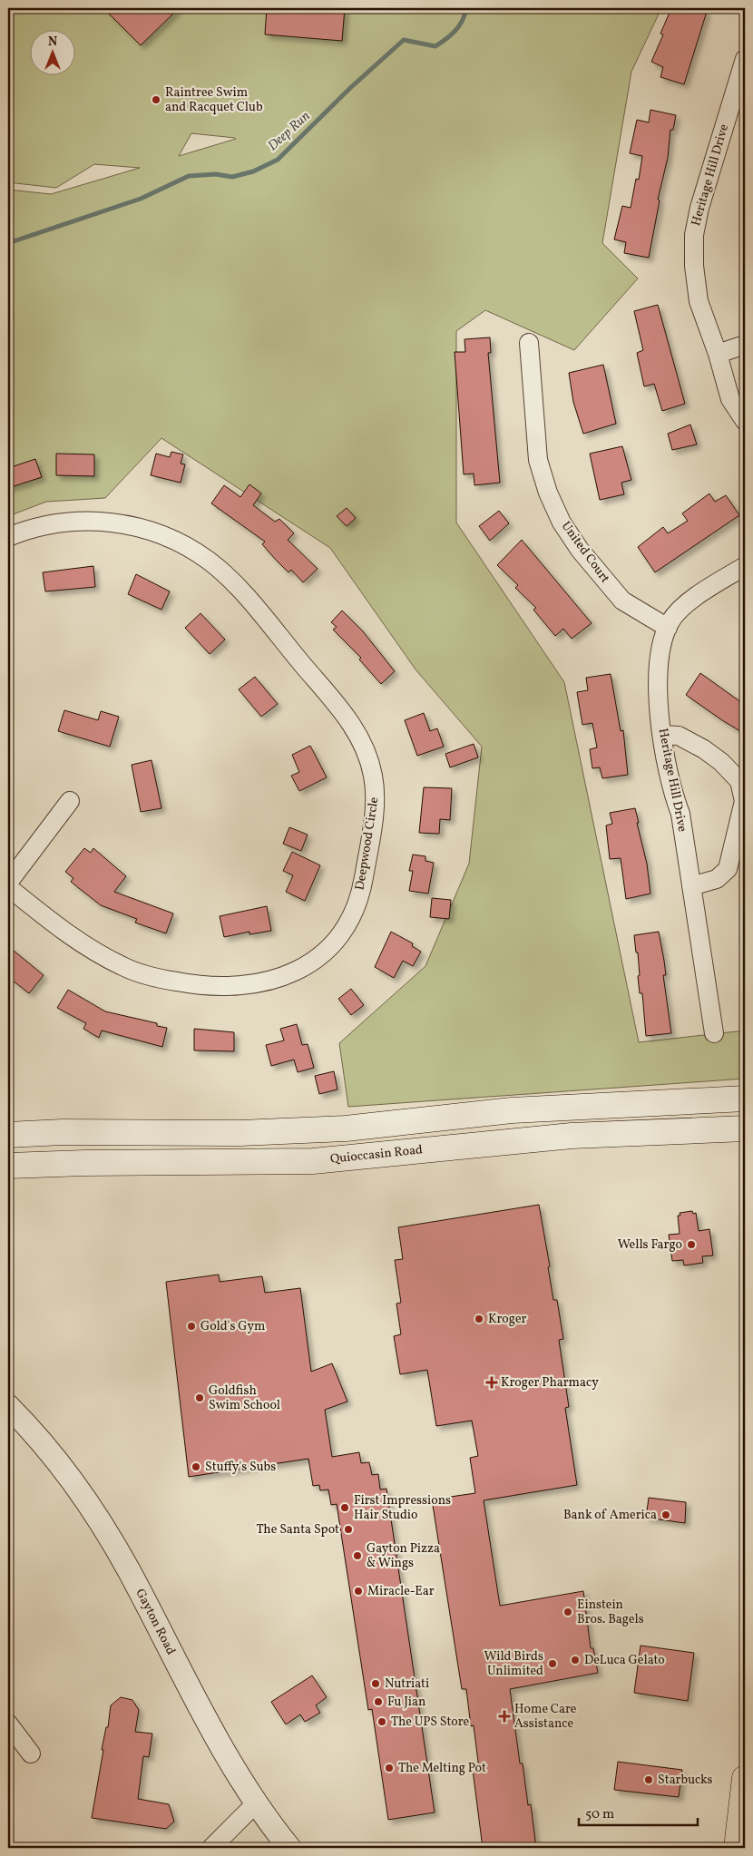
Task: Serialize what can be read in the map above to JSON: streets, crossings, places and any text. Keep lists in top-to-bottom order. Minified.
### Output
{"streets":{"main road":["Quioccasin Road"],"street":["Heritage Hill Drive","United Court","Deepwood Circle","Gayton Road"]},"crossings":[["Heritage Hill Drive","United Court"]],"water":["Deep Run"],"places":{"other":["Raintree Swim and Racquet Club","Wells Fargo","Kroger","Gold's Gym","Goldfish Swim School","Stuffy's Subs","First Impressions Hair Studio","Bank of America","The Santa Spot","Gayton Pizza & Wings","Miracle-Ear","Einstein Bros. Bagels","DeLuca Gelato","Wild Birds Unlimited","Nutriati","Fu Jian","The UPS Store","The Melting Pot","Starbucks"],"health":["Kroger Pharmacy","Home Care Assistance"]},"scale_bar":"50 m","north":"top"}
